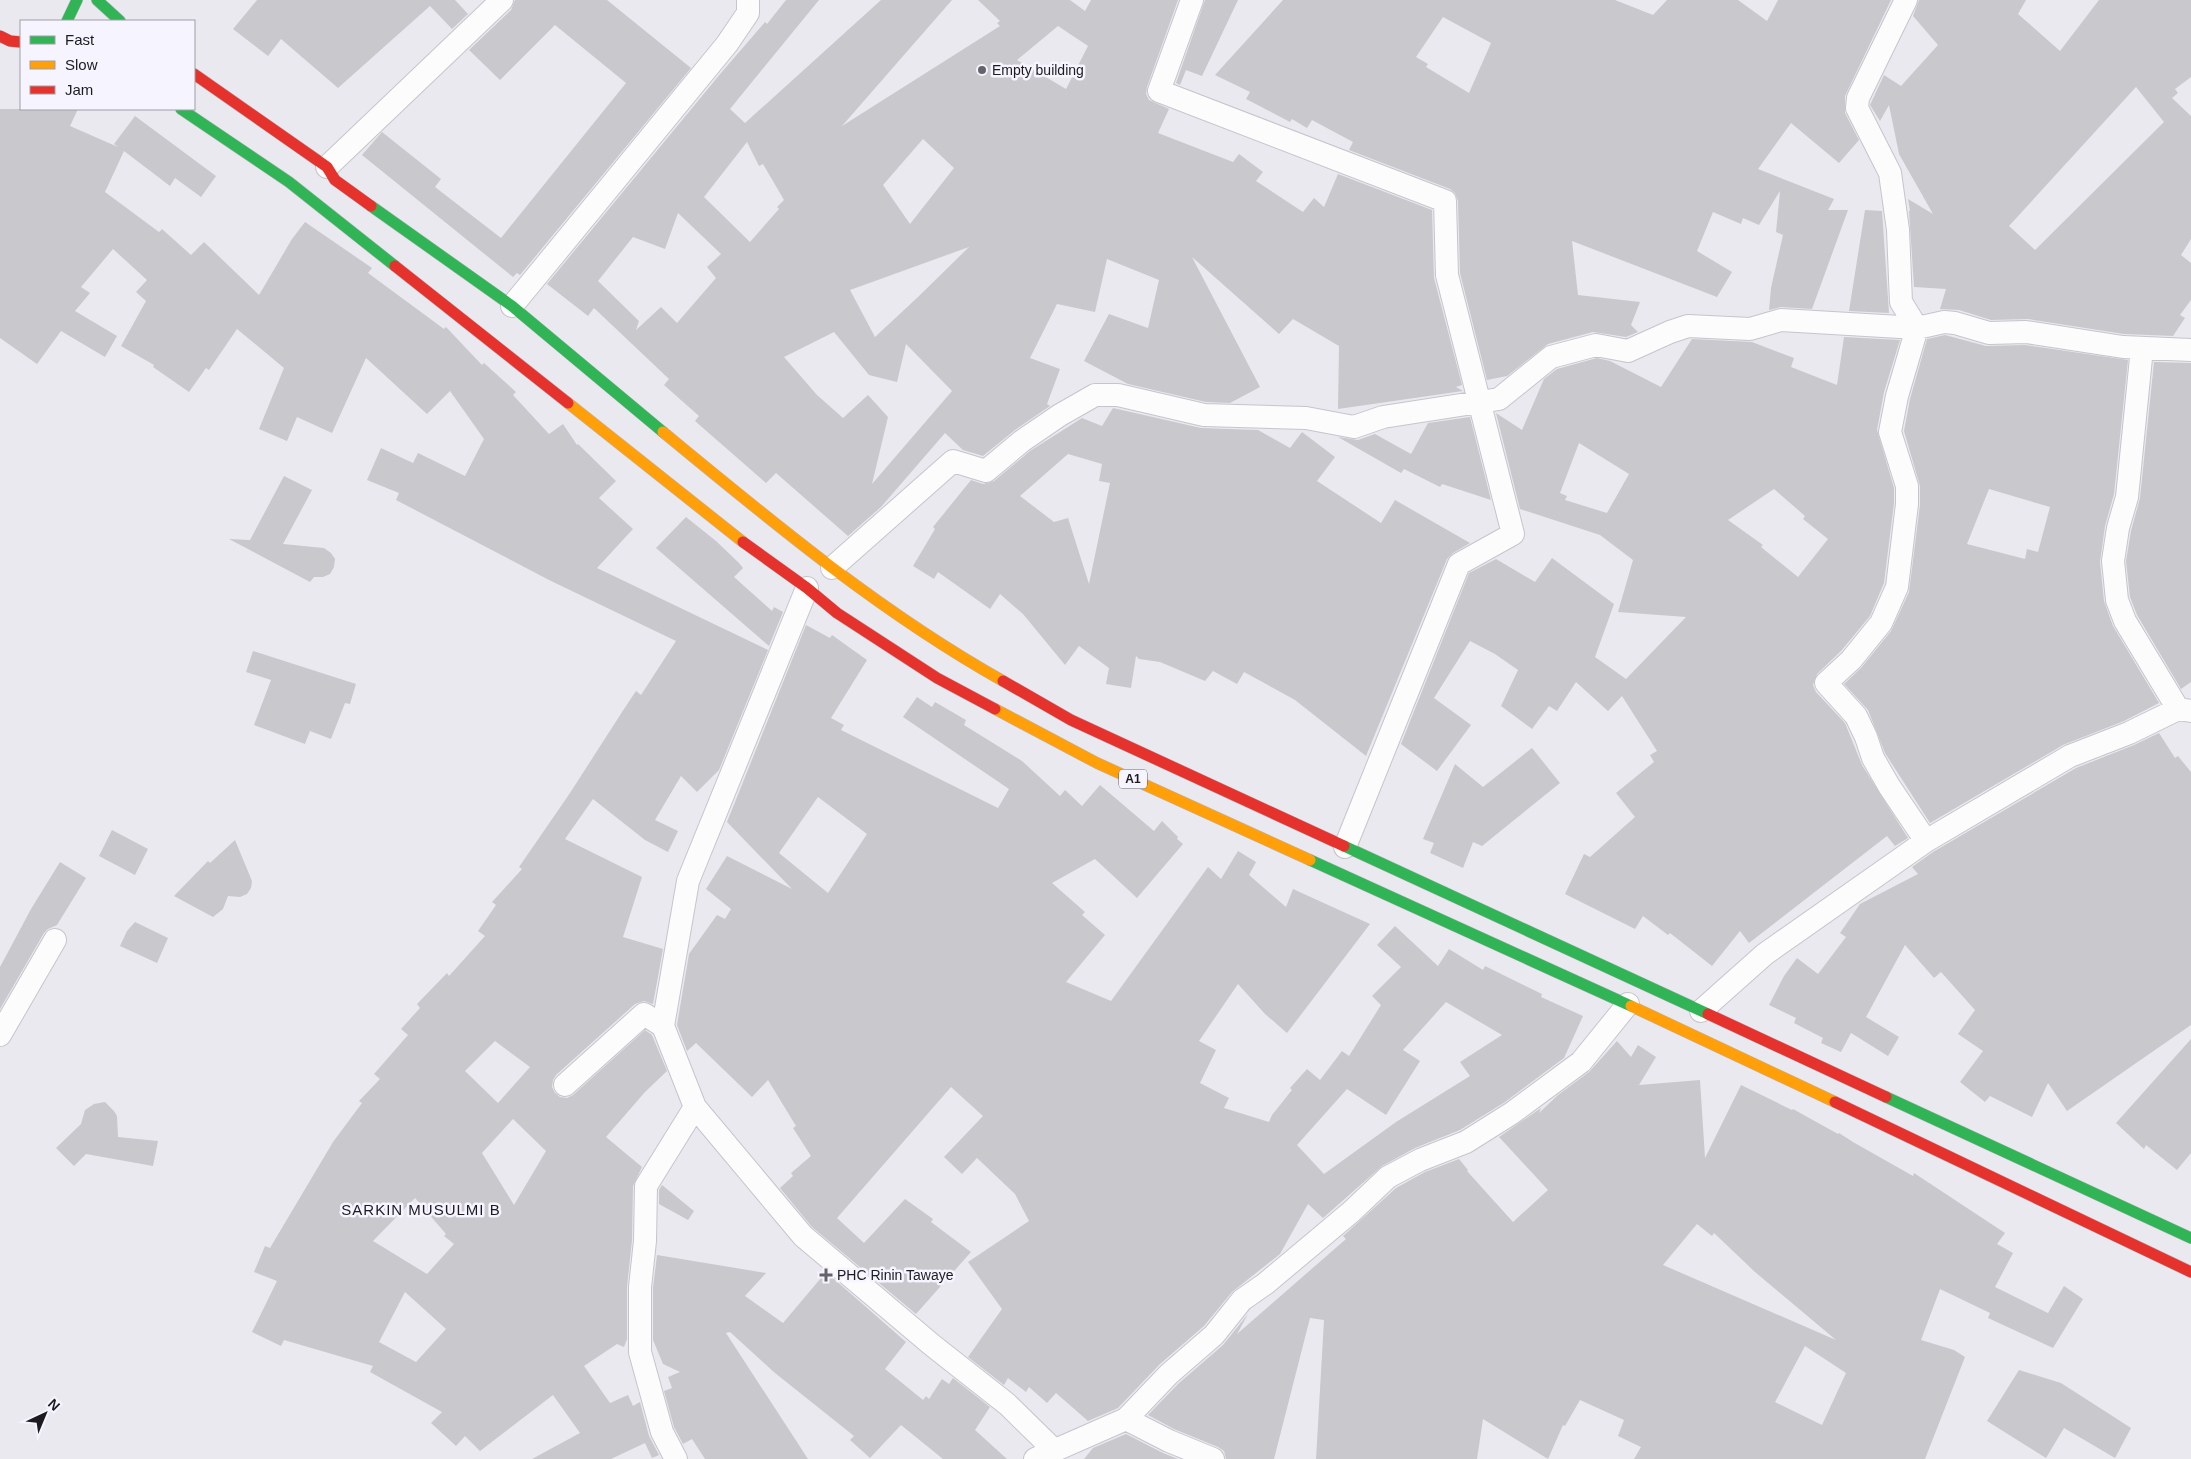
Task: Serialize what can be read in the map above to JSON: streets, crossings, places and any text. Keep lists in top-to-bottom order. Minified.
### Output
{"streets":{"highway":["A1"]},"districts":["SARKIN MUSULMI B"],"places":{"other":["Empty building"],"health":["PHC Rinin Tawaye"]},"legend":["Fast","Slow","Jam"],"north":"top right"}
